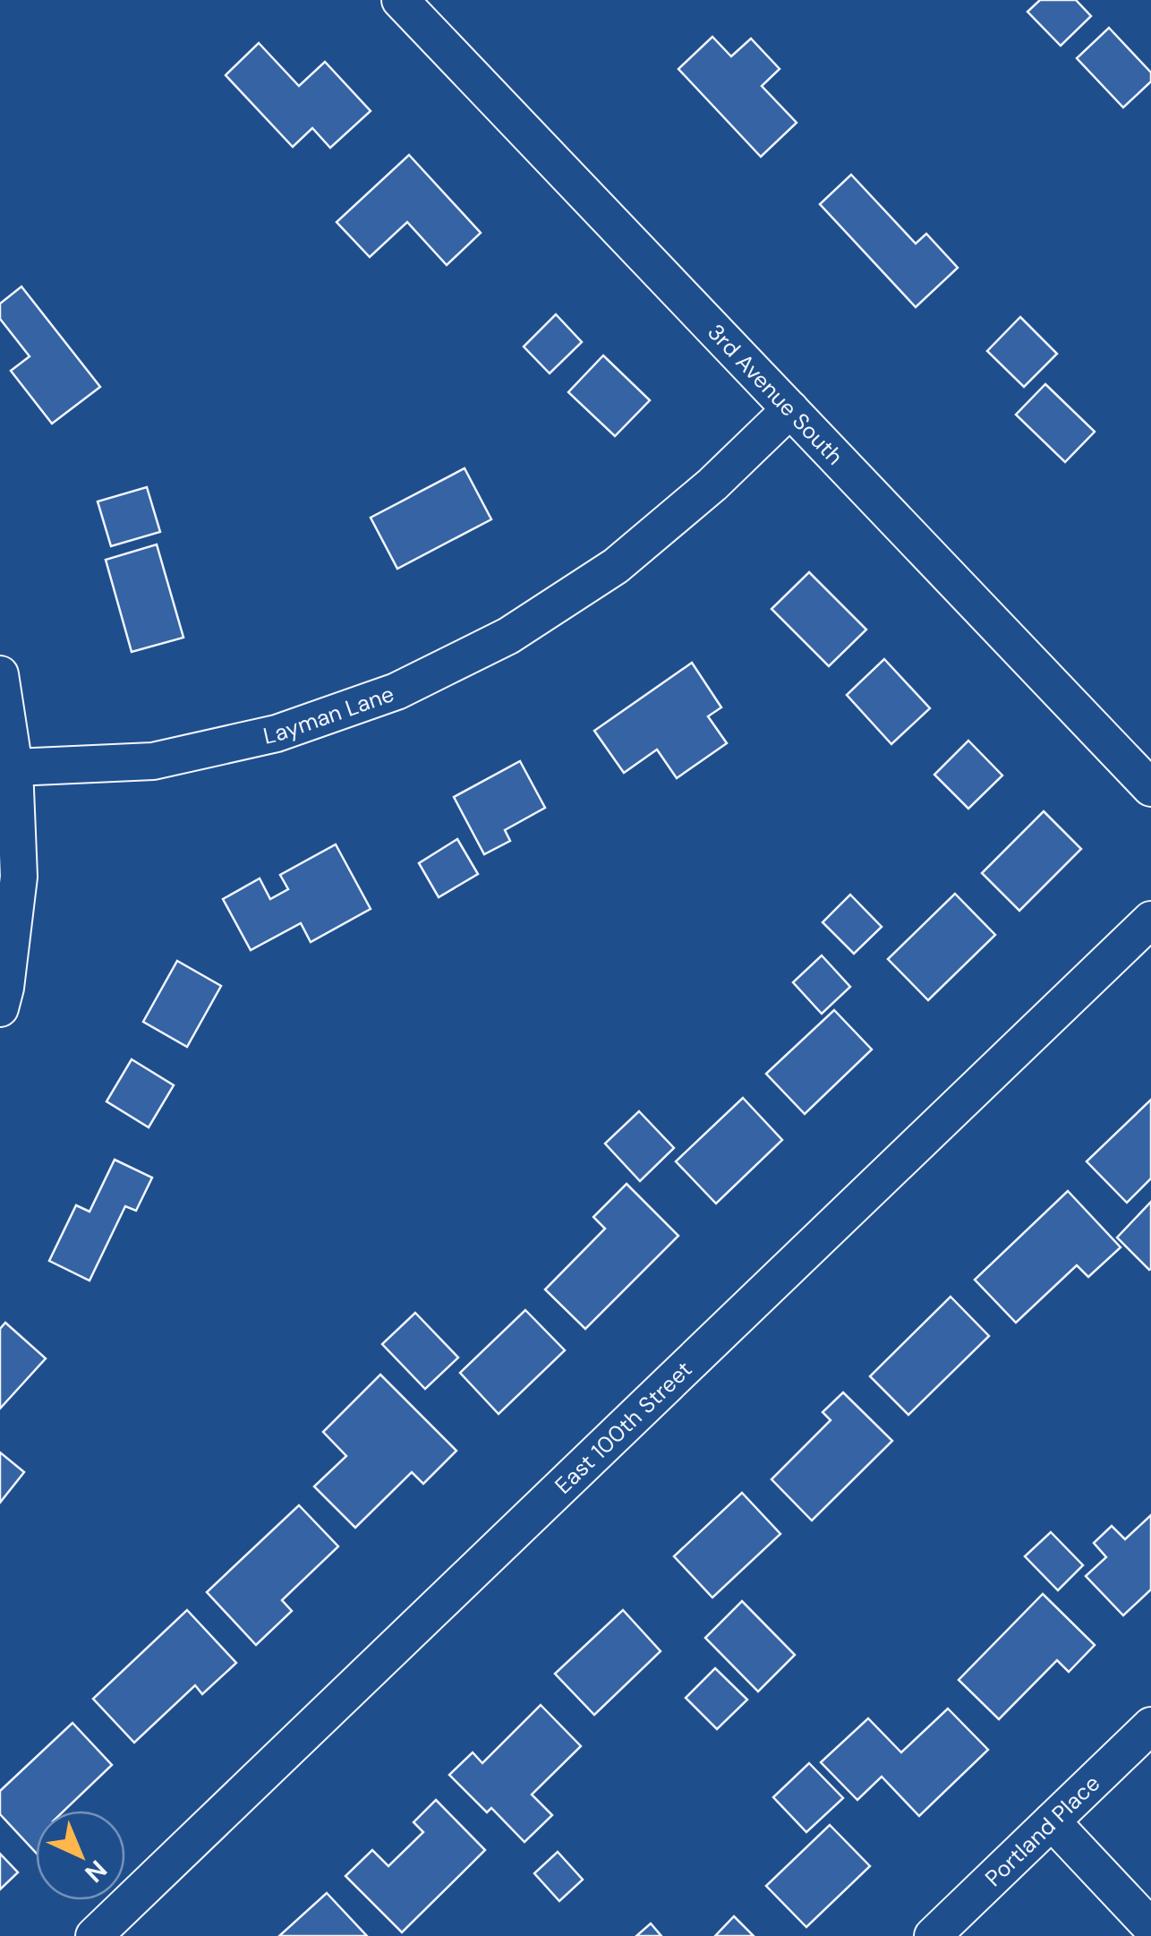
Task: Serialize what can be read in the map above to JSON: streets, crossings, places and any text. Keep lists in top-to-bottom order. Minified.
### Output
{"streets":{"street":["3rd Avenue South","Layman Lane","East 100th Street","Portland Place"]},"crossings":[["3rd Avenue South","Layman Lane"]],"north":"bottom right"}
